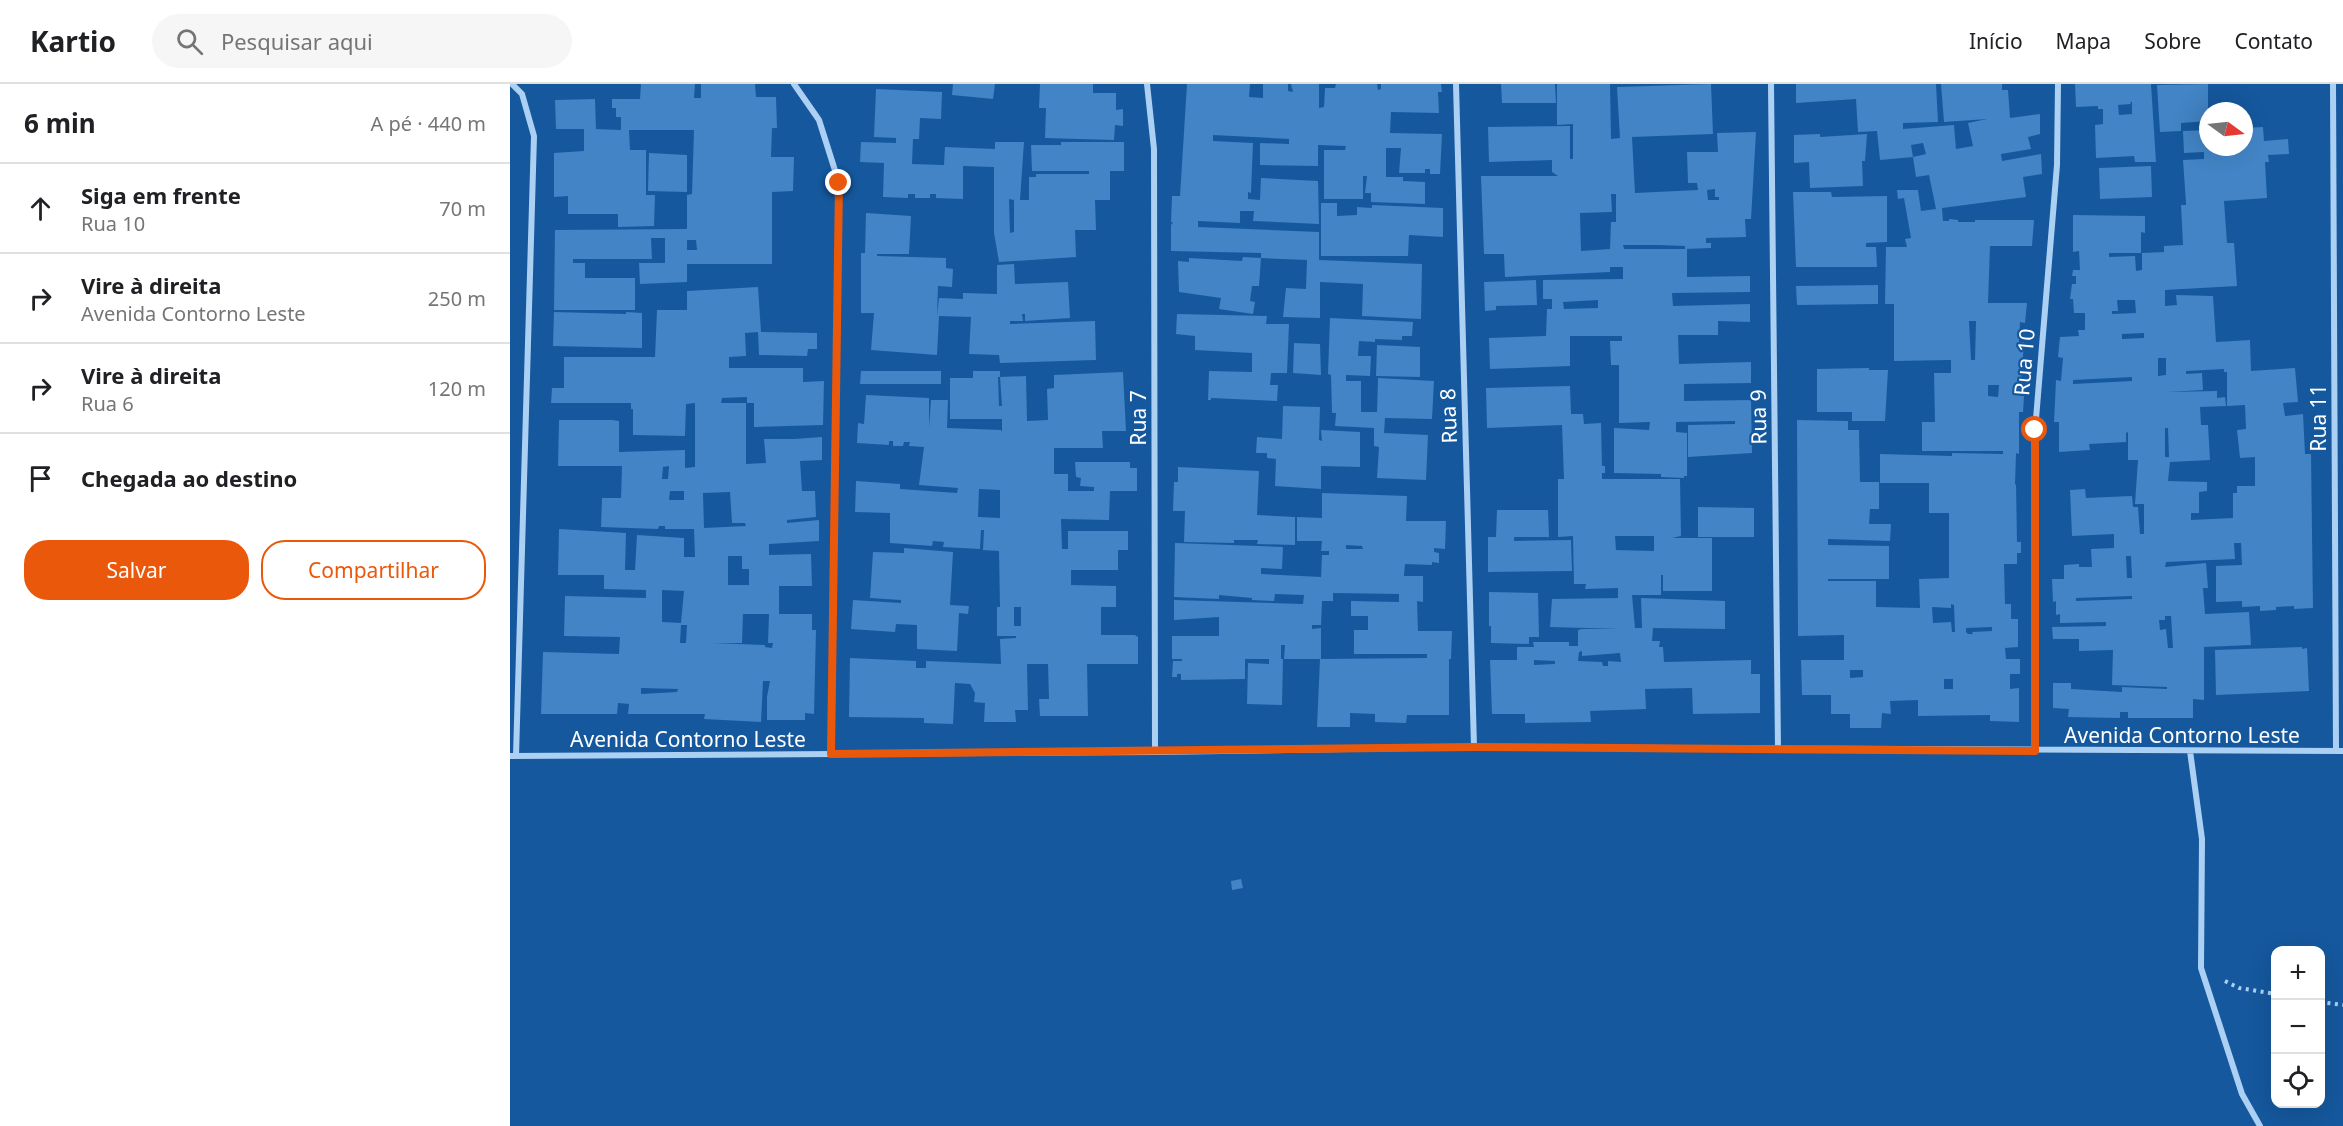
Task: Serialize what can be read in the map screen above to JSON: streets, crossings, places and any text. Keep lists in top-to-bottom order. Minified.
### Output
{"streets":{"street":["Rua 10","Rua 8","Rua 9","Rua 7","Rua 11","Avenida Contorno Leste"]},"crossings":[["Rua 10","Avenida Contorno Leste"],["Rua 8","Avenida Contorno Leste"],["Rua 9","Avenida Contorno Leste"],["Rua 7","Avenida Contorno Leste"],["Rua 11","Avenida Contorno Leste"]],"north":"right","page":{"header":"Kartio","search":"Pesquisar aqui","nav":["Início","Mapa","Sobre","Contato"],"heading":["6 min","A pé · 440 m"],"list":[["Siga em frente","Rua 10","70 m"],["Vire à direita","Avenida Contorno Leste","250 m"],["Vire à direita","Rua 6","120 m"],"Chegada ao destino"],"buttons":["Salvar","Compartilhar"],"map_buttons":["+","−"]}}
